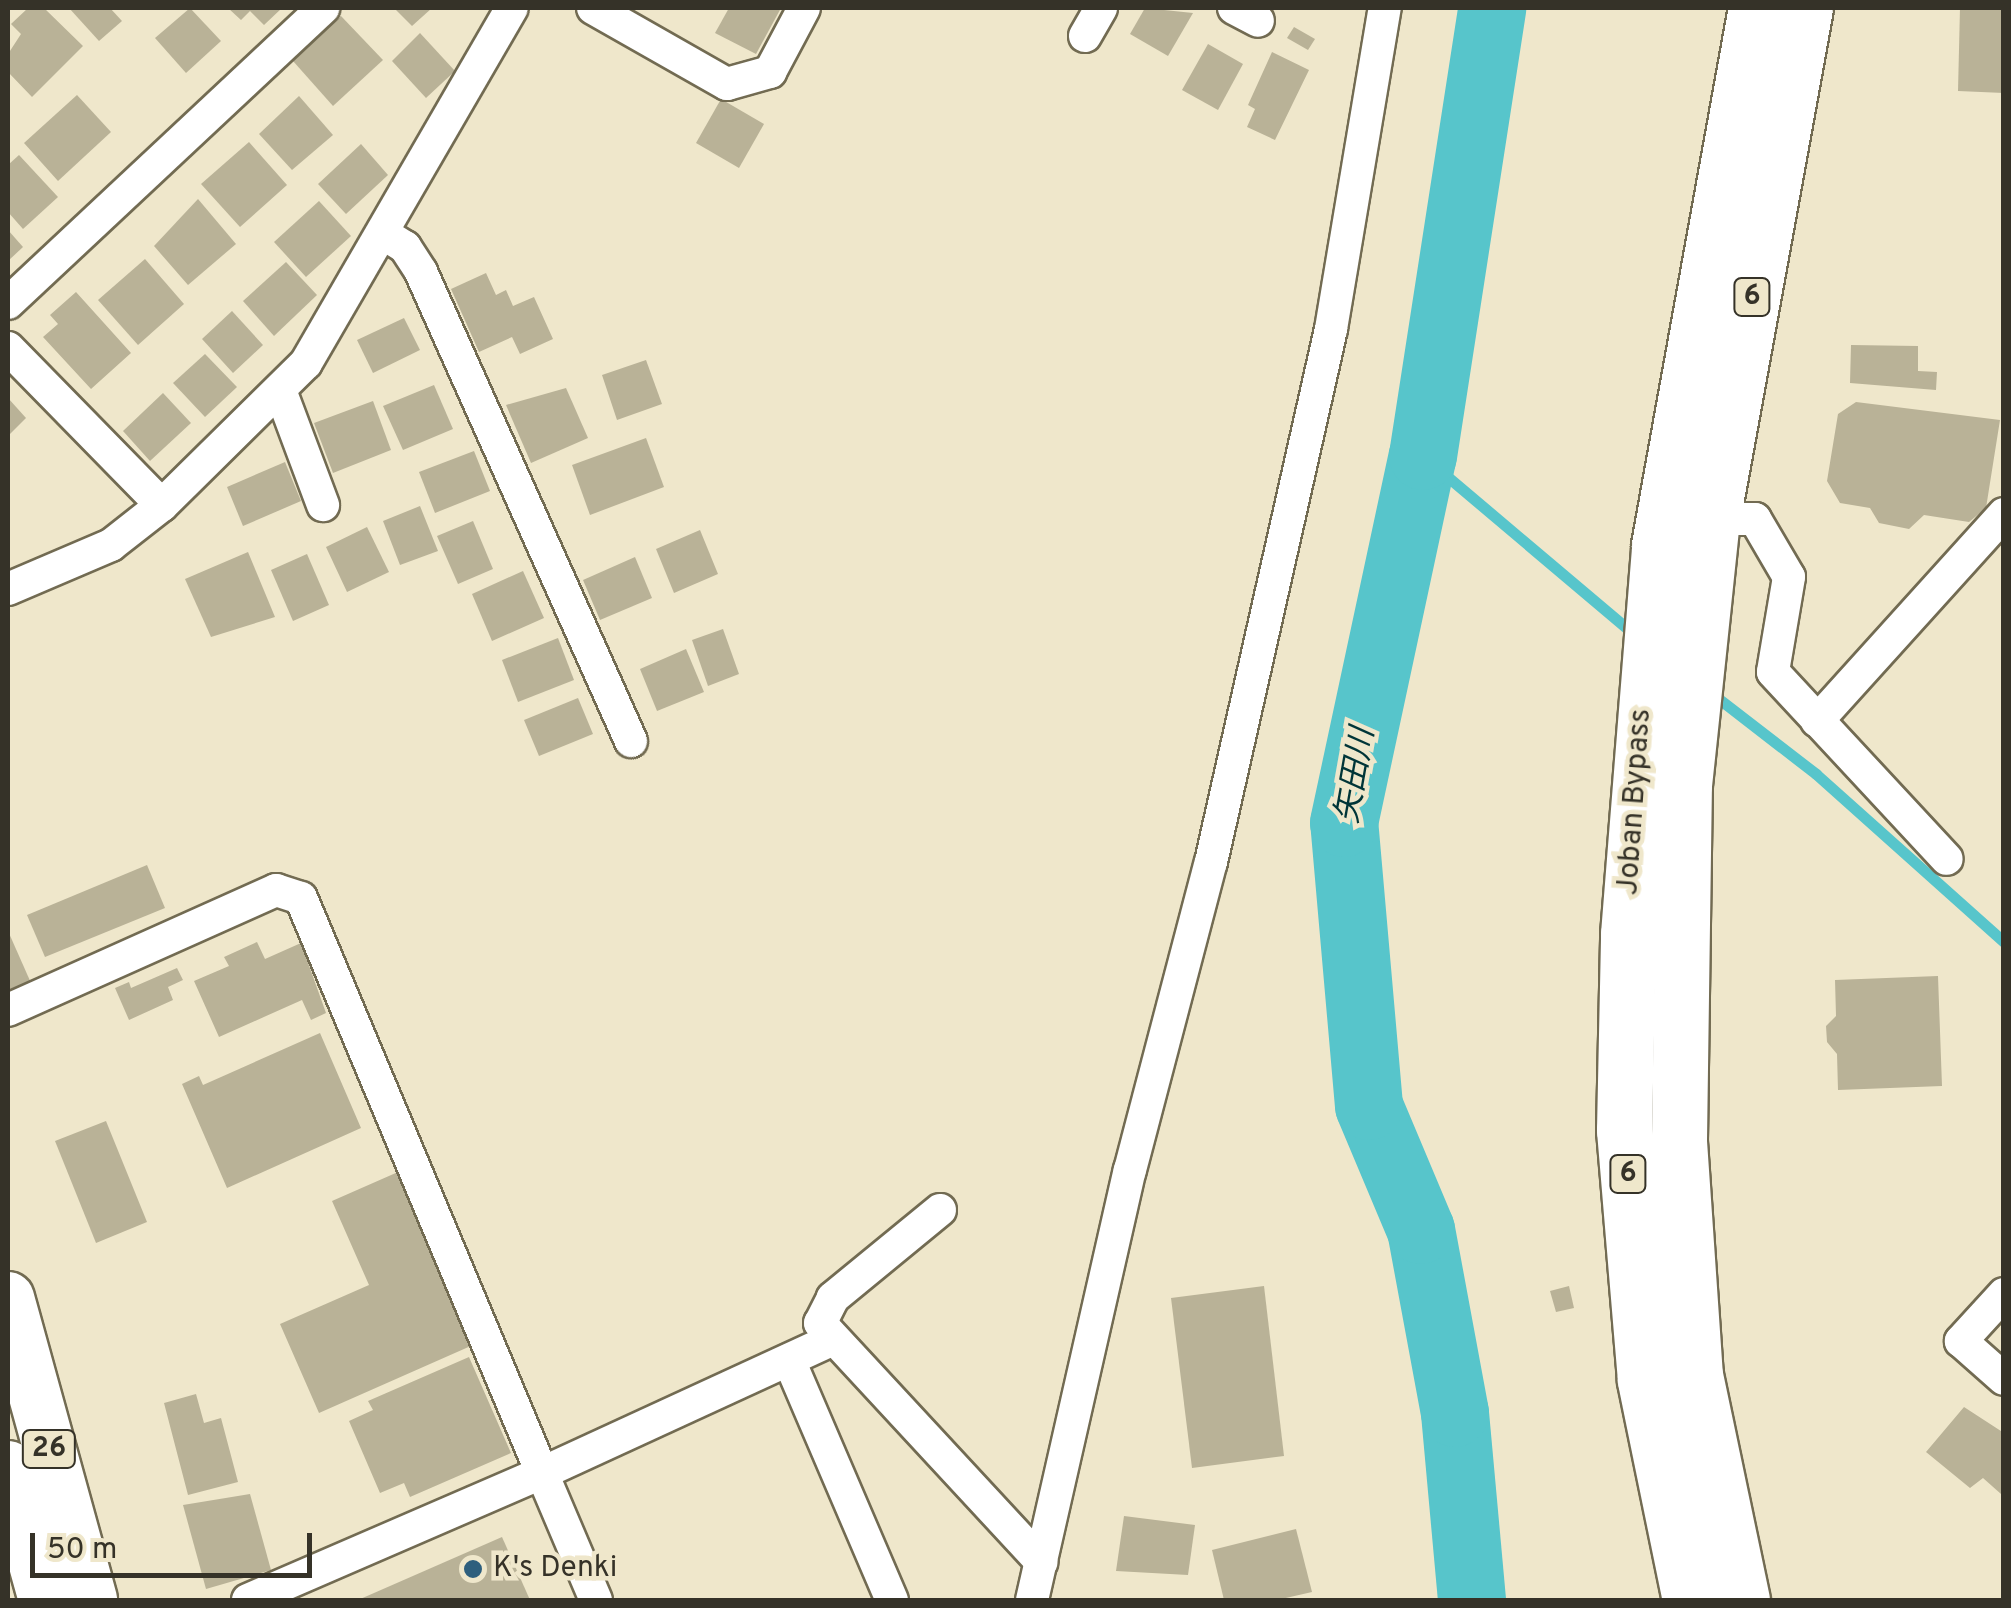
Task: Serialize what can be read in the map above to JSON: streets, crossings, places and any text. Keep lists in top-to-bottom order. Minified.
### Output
{"streets":{"highway":["6","Joban Bypass"],"main road":["26"]},"water":["矢田川"],"places":["K's Denki"],"scale_bar":"50 m"}
